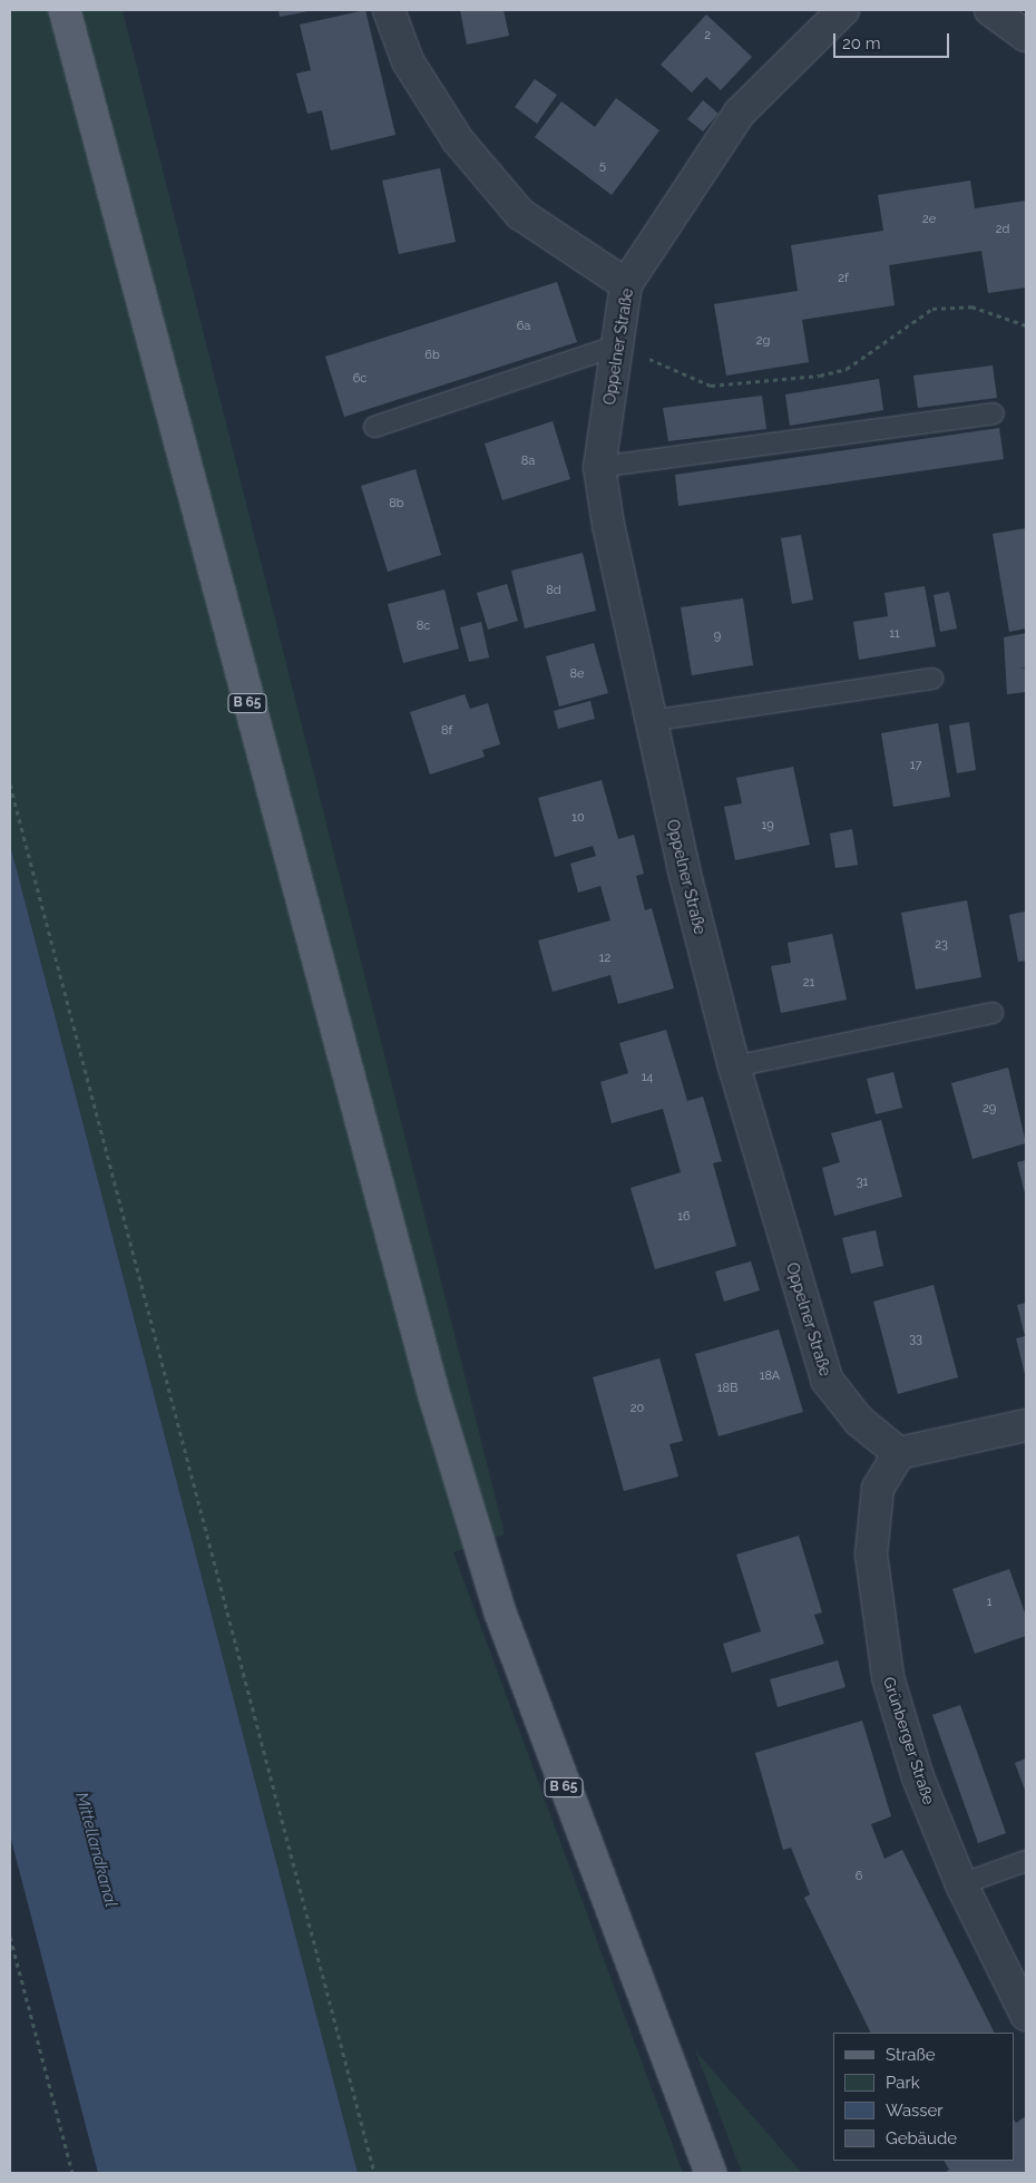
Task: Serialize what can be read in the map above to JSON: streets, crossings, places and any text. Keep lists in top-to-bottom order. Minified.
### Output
{"streets":{"main road":["B 65"],"street":["Oppelner Straße","Grünberger Straße"]},"crossings":[["Oppelner Straße","Grünberger Straße"]],"water":["Mittellandkanal"],"house_numbers":["2","5","2e","2d","2f","6a","2g","6b","6c","8a","8b","8d","8c","11","9","8e","8f","17","10","19","23","12","21","14","29","31","16","33","18A","18B","20","1","6"],"legend":["Straße","Park","Wasser","Gebäude"],"scale_bar":"20 m"}
